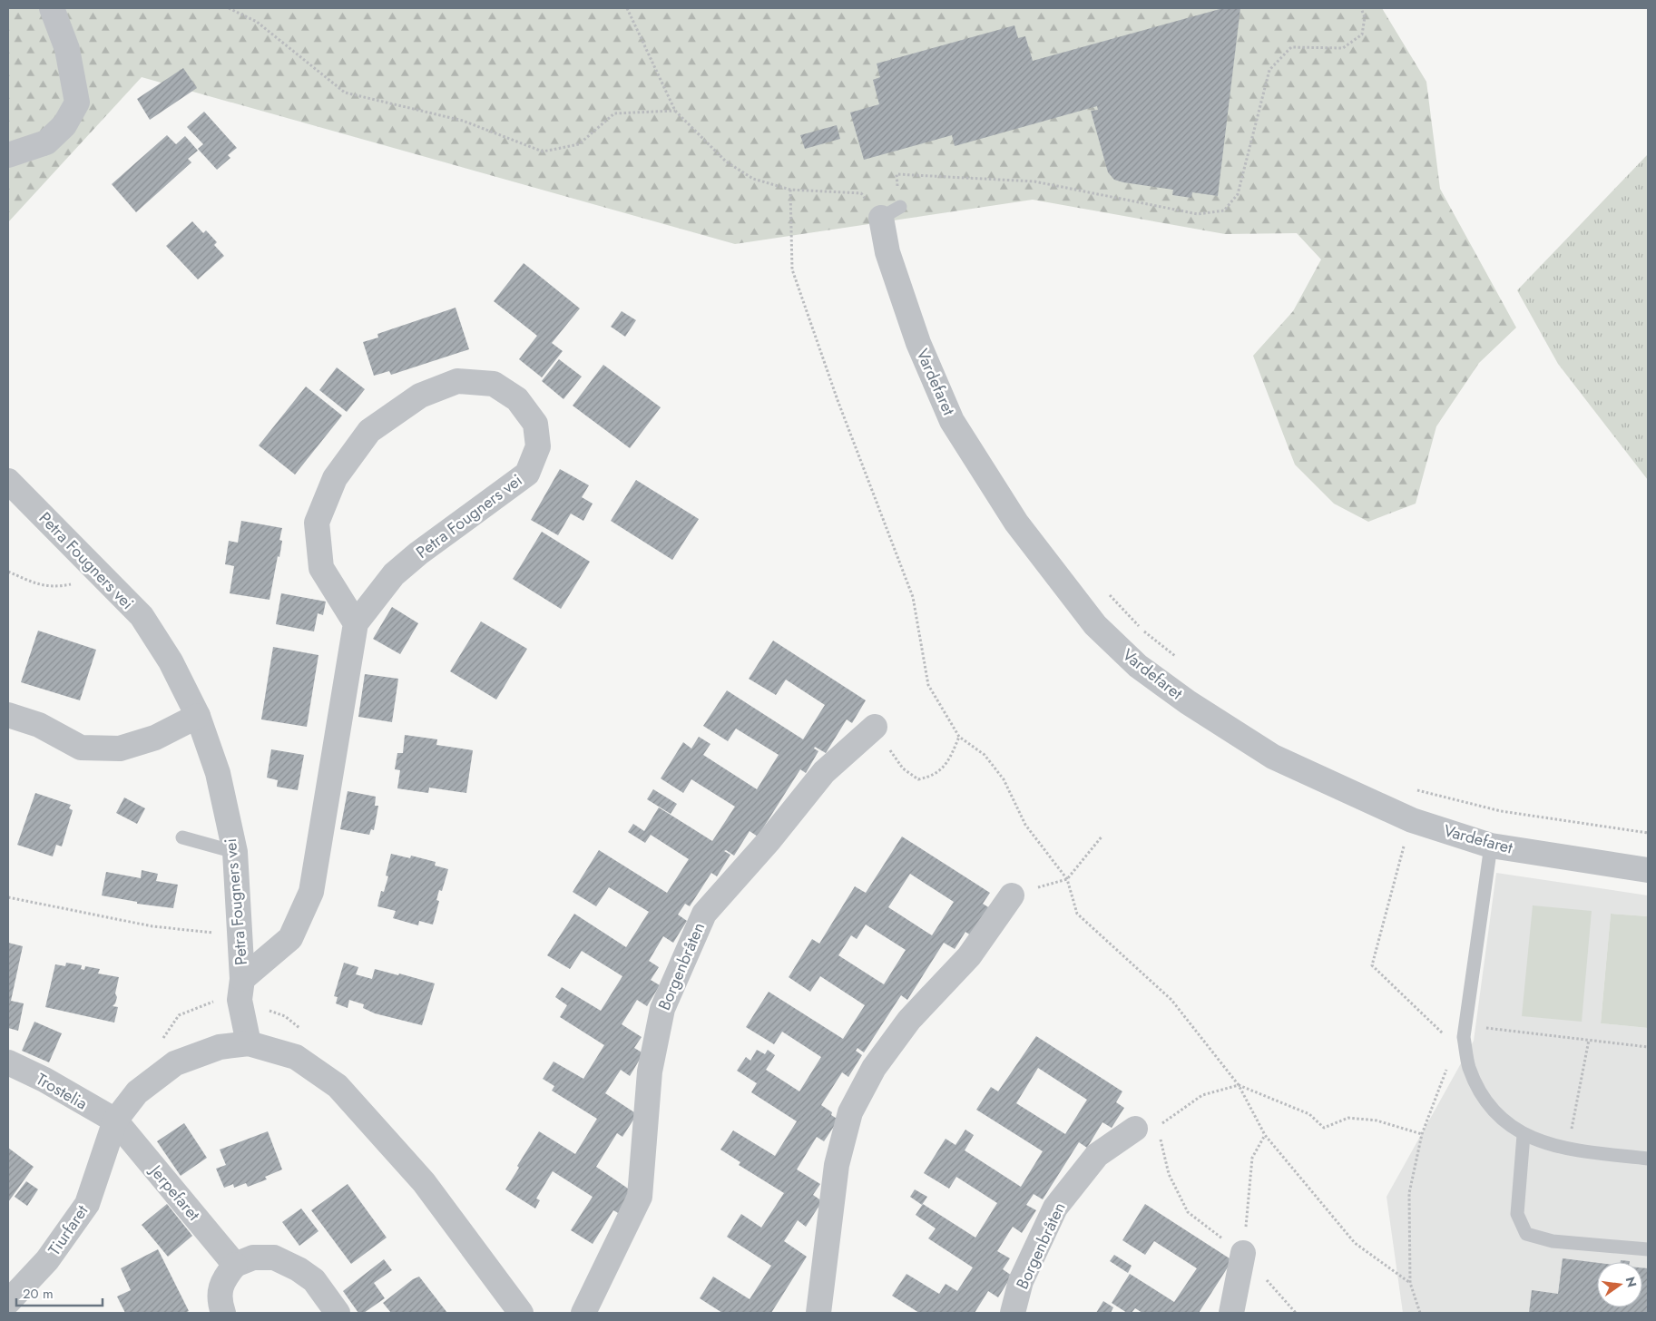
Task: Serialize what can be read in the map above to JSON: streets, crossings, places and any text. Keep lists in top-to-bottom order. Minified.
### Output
{"streets":{"street":["Vardefaret","Petra Fougners vei","Borgenbråten","Trostelia","Jerpefaret","Tiurfaret"]},"crossings":[["Trostelia","Jerpefaret"],["Trostelia","Tiurfaret"],["Jerpefaret","Tiurfaret"]],"scale_bar":"20 m","north":"right"}
